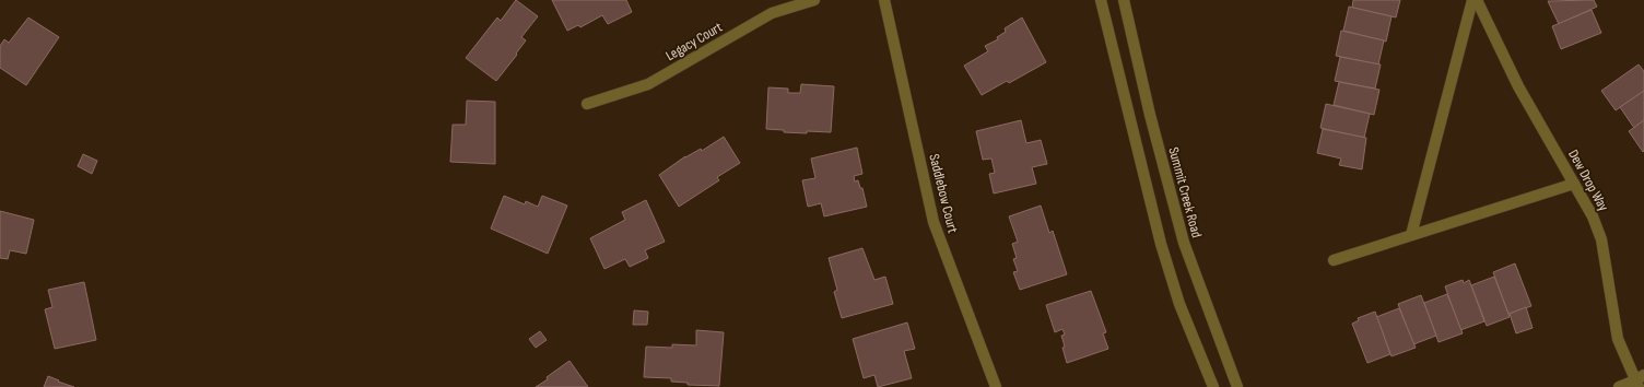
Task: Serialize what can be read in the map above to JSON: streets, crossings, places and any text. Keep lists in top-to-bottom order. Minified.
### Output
{"streets":{"street":["Legacy Court","Dew Drop Way","Summit Creek Road","Saddlebow Court"]}}
